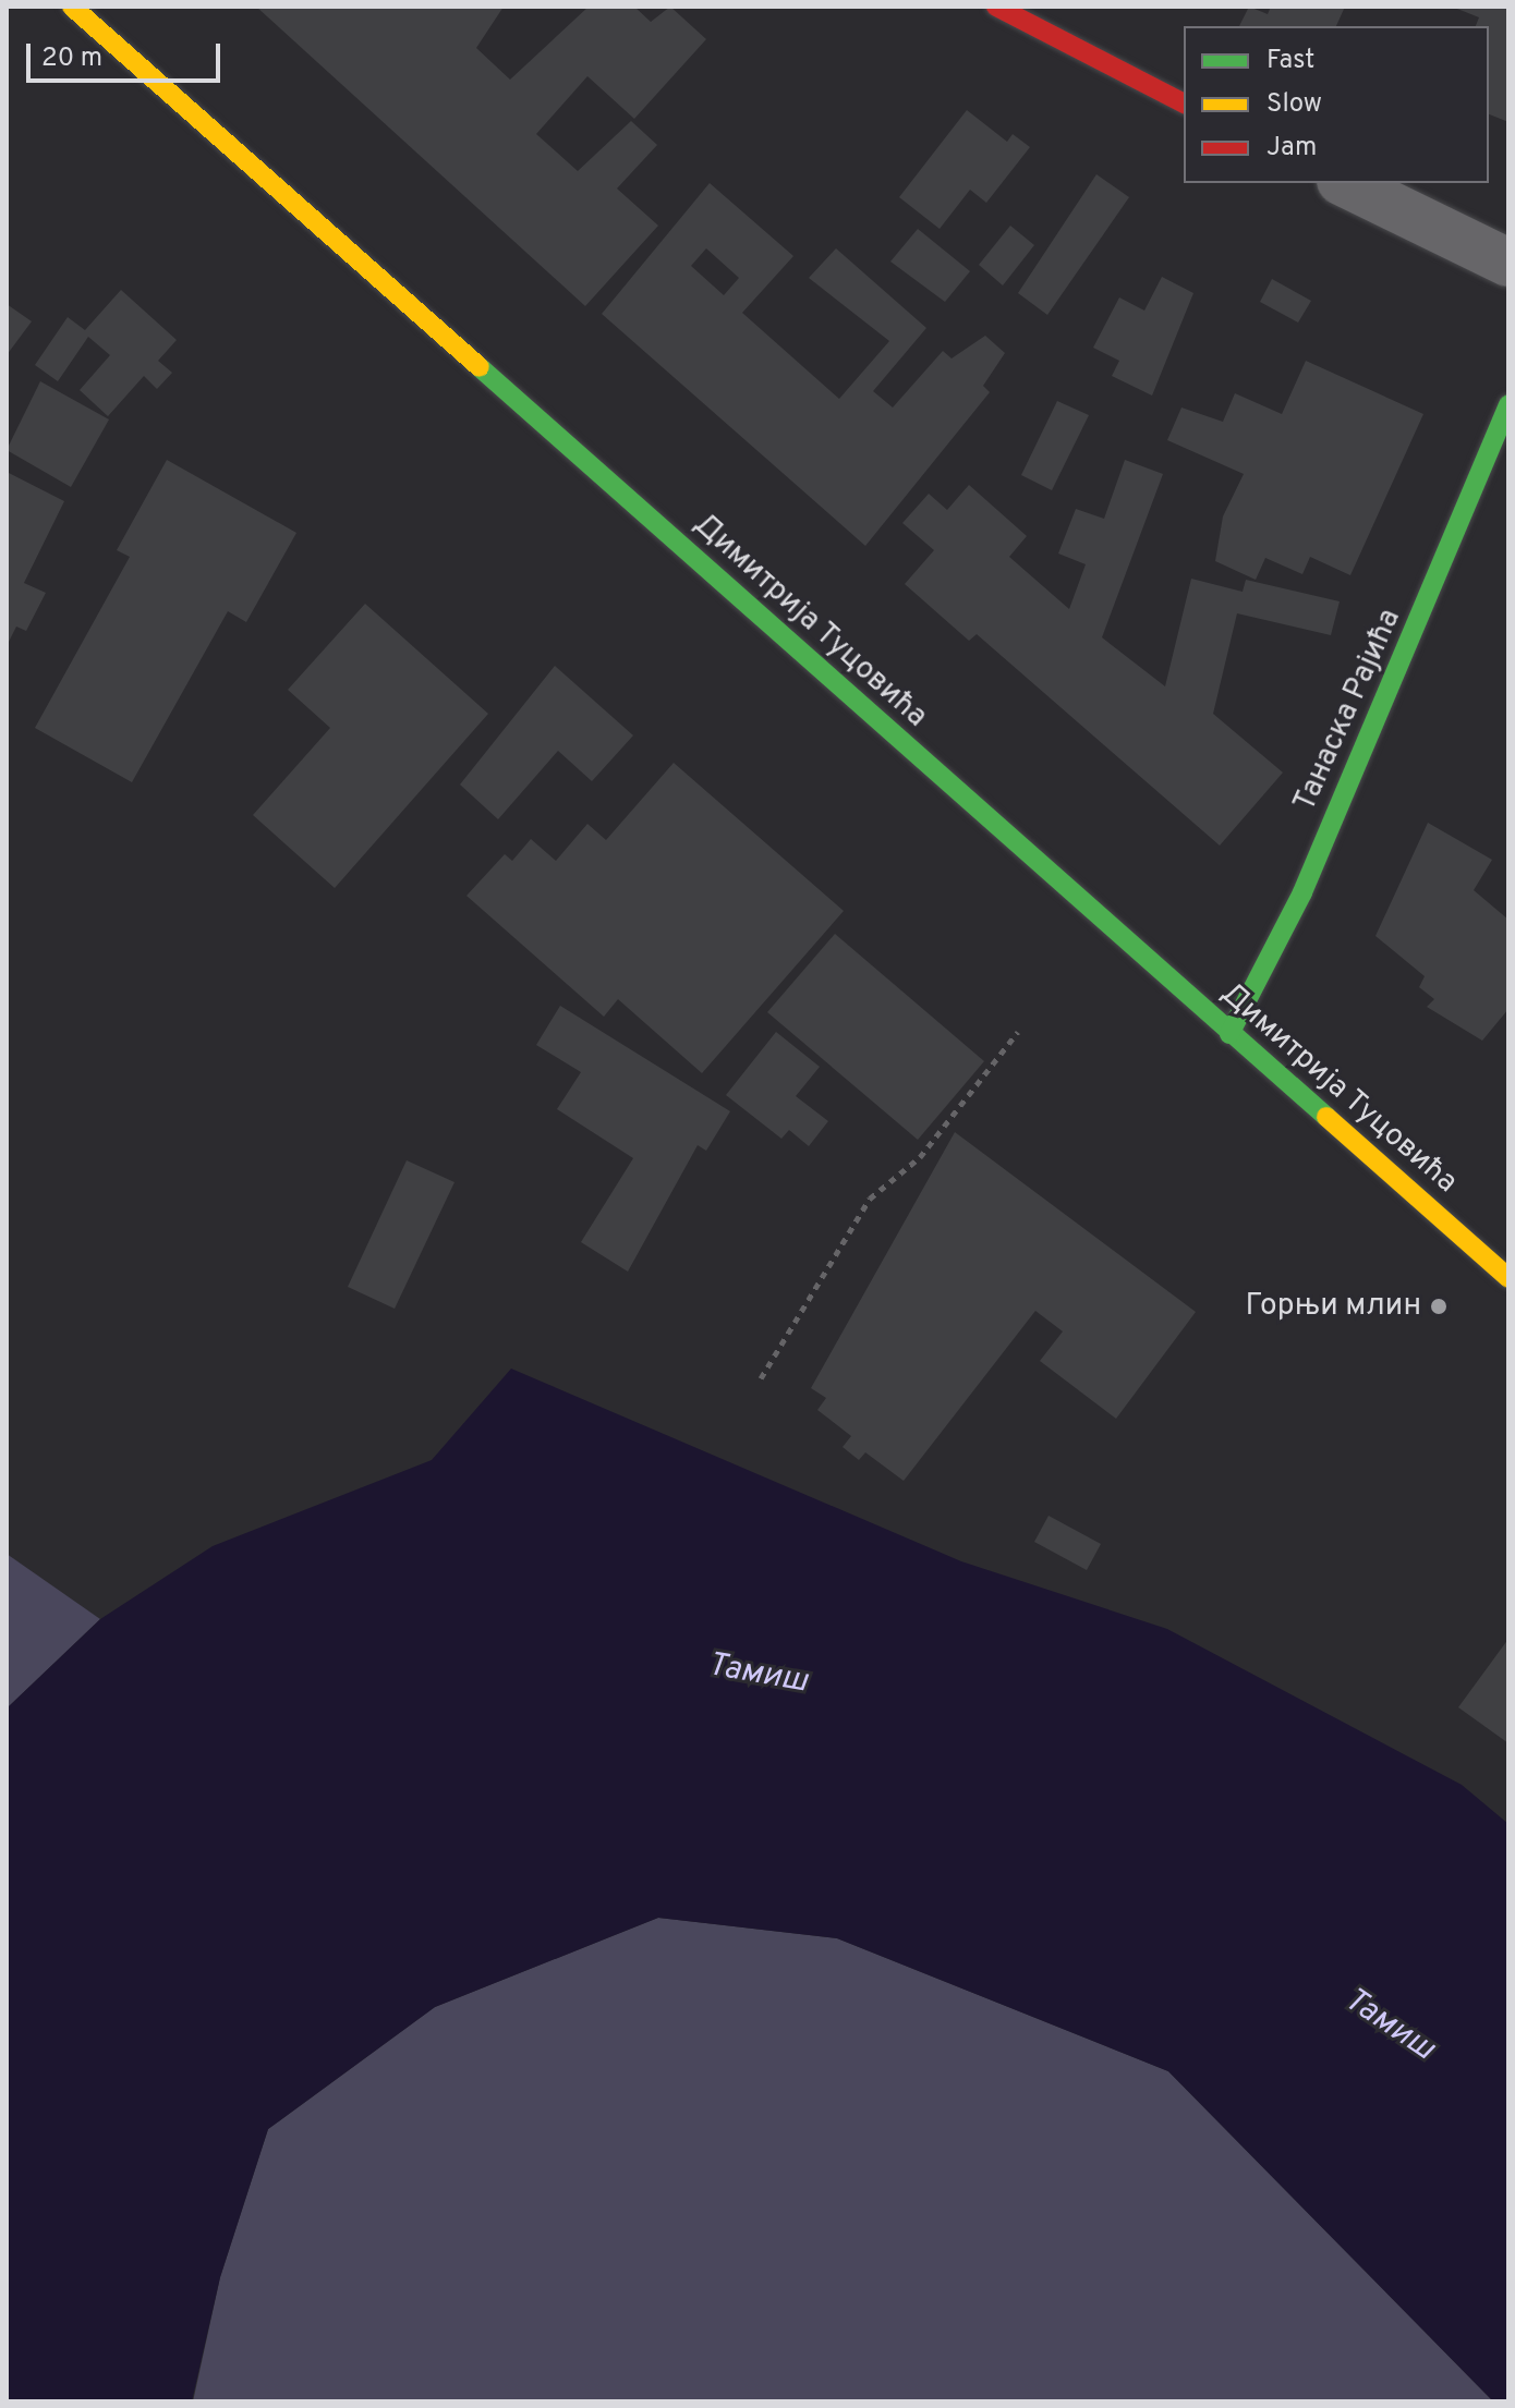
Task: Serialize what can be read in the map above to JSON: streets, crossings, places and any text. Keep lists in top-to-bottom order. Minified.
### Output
{"streets":{"street":["Димитрија Туцовића","Танаска Рајића"]},"crossings":[["Димитрија Туцовића","Танаска Рајића"]],"water":["Тамиш"],"places":["Горњи млин"],"legend":["Fast","Slow","Jam"],"scale_bar":"20 m"}
